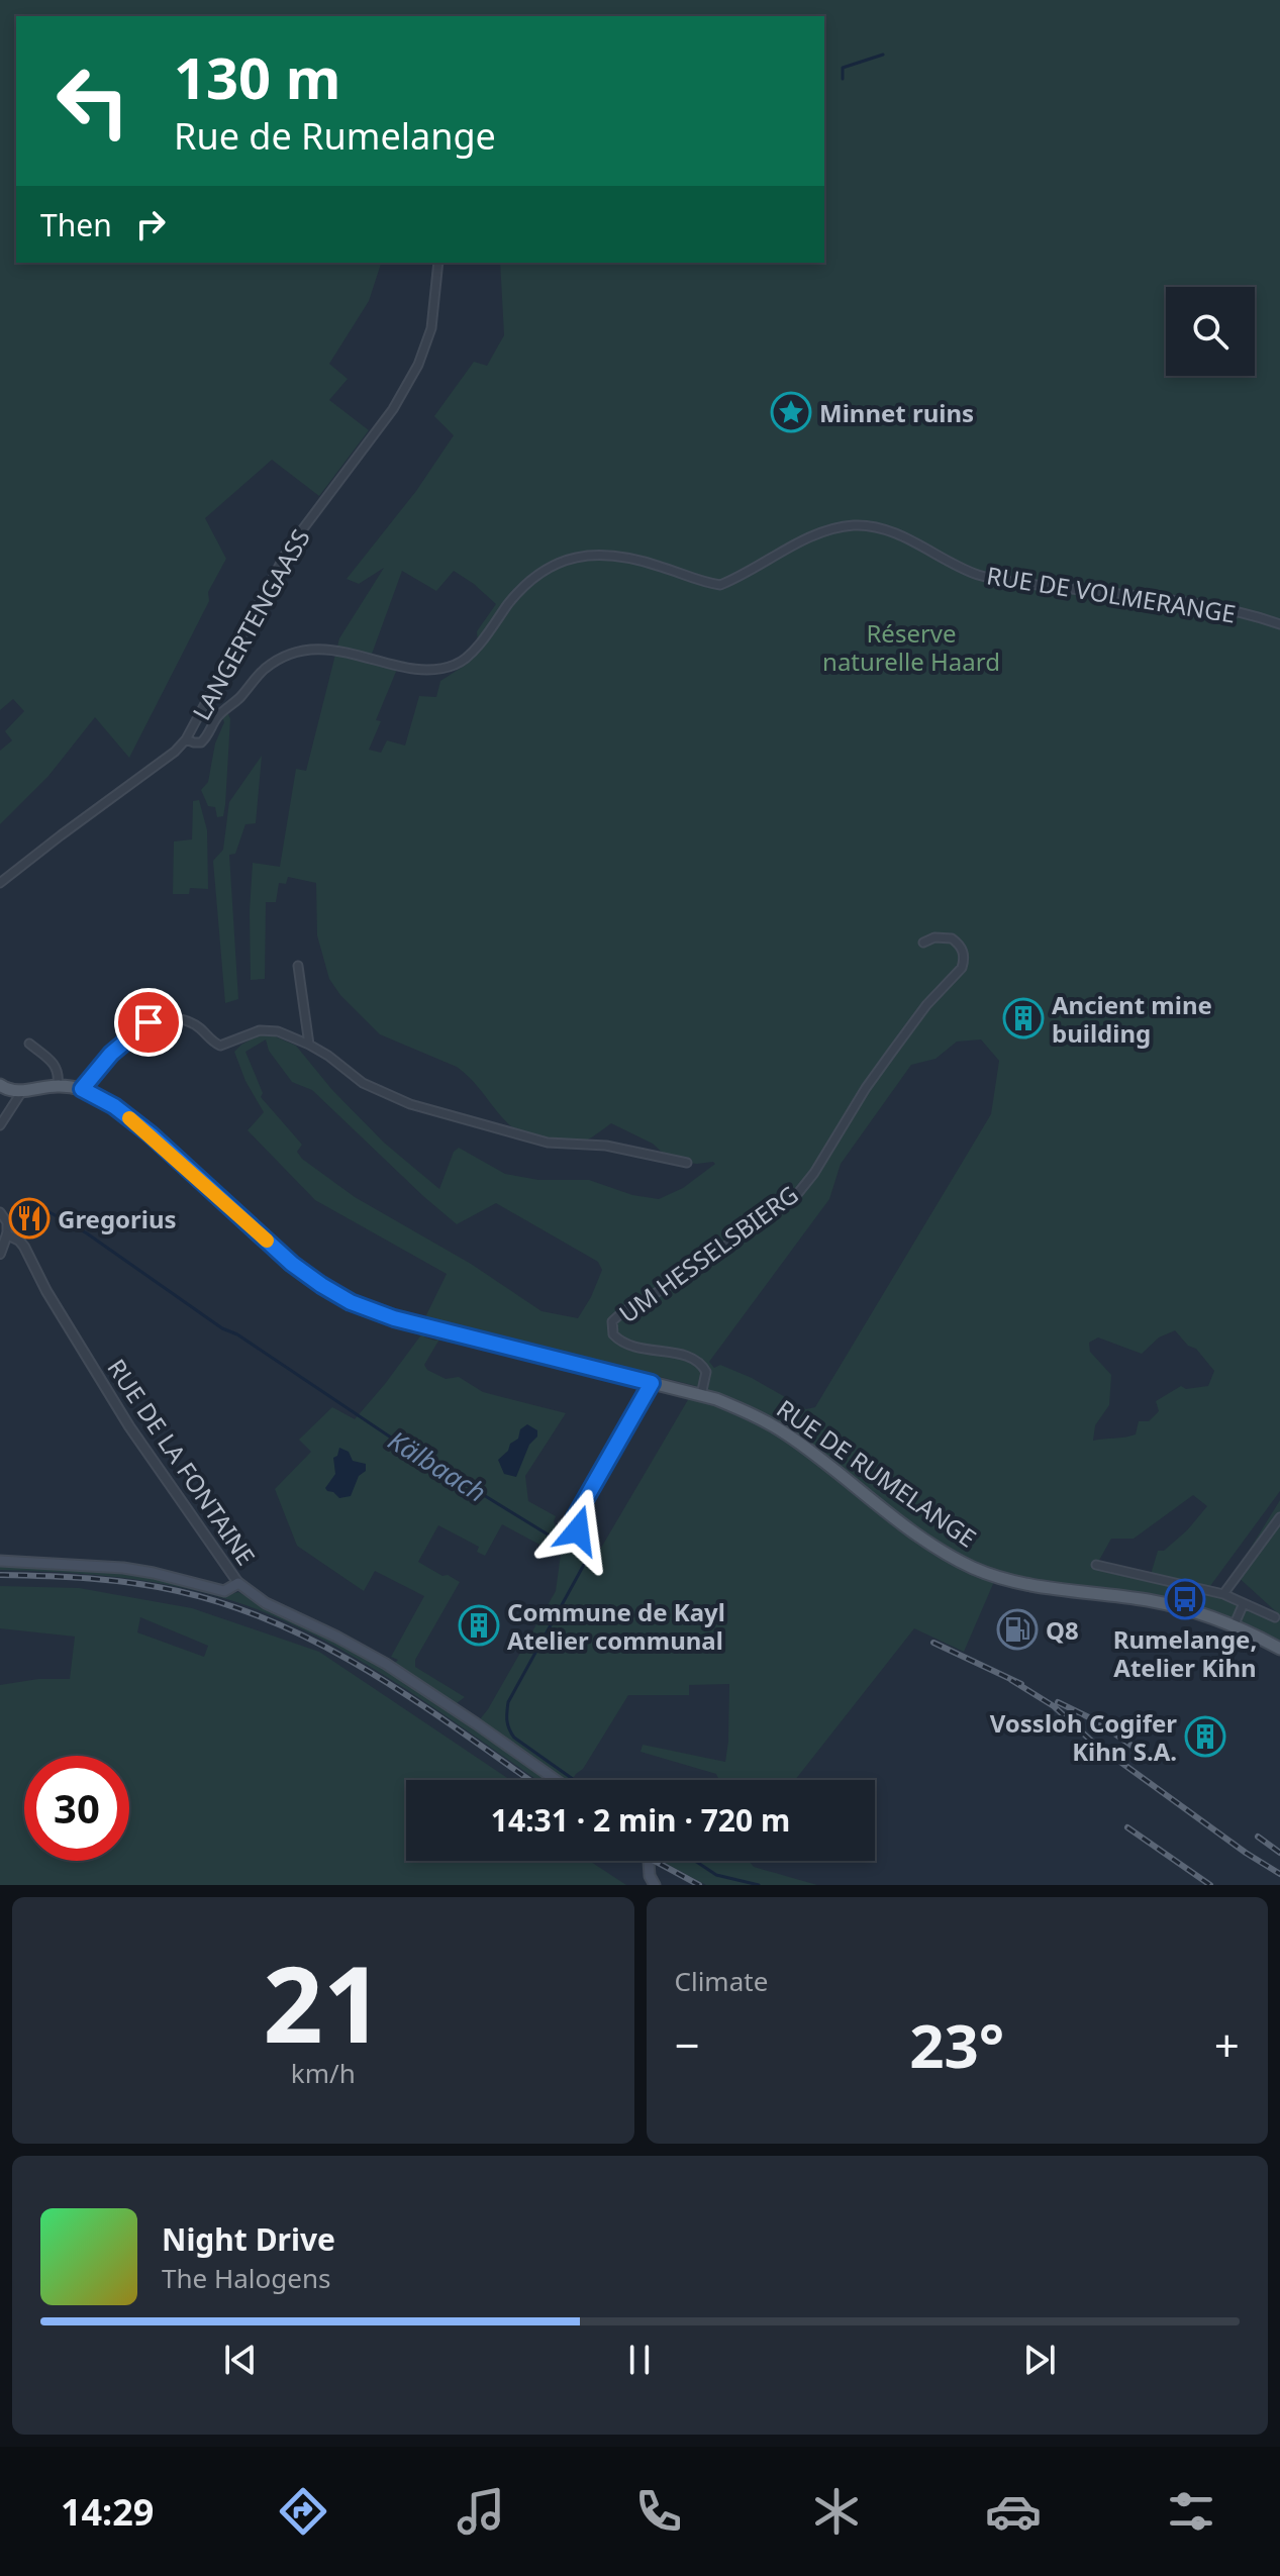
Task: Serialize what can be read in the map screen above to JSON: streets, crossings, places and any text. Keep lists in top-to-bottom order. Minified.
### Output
{"streets":{"main road":["RUE DE LA FONTAINE","RUE DE RUMELANGE"],"street":["RUE DE VOLMERANGE","LANGERTENGAASS","UM HESSELSBIERG"]},"crossings":[["RUE DE VOLMERANGE","LANGERTENGAASS"],["UM HESSELSBIERG","RUE DE RUMELANGE"]],"water":["Kälbaach"],"parks":["Réserve naturelle Haard"],"places":{"place":["Minnet ruins"],"building":["Ancient mine building","Commune de Kayl Atelier communal","Vossloh Cogifer Kihn S.A."],"restaurant":["Gregorius"],"bus stop":["Rumelange, Atelier Kihn"],"fuel station":["Q8"]},"page":{"turn":["130 m","Rue de Rumelange"],"then":"Then","limit":"30","trip":"14:31 · 2 min · 720 m","tile":[["21","km/h"],"Climate"],"heat":["−","23°","+"],"song":["Night Drive","The Halogens"],"tabs":"14:29"}}
